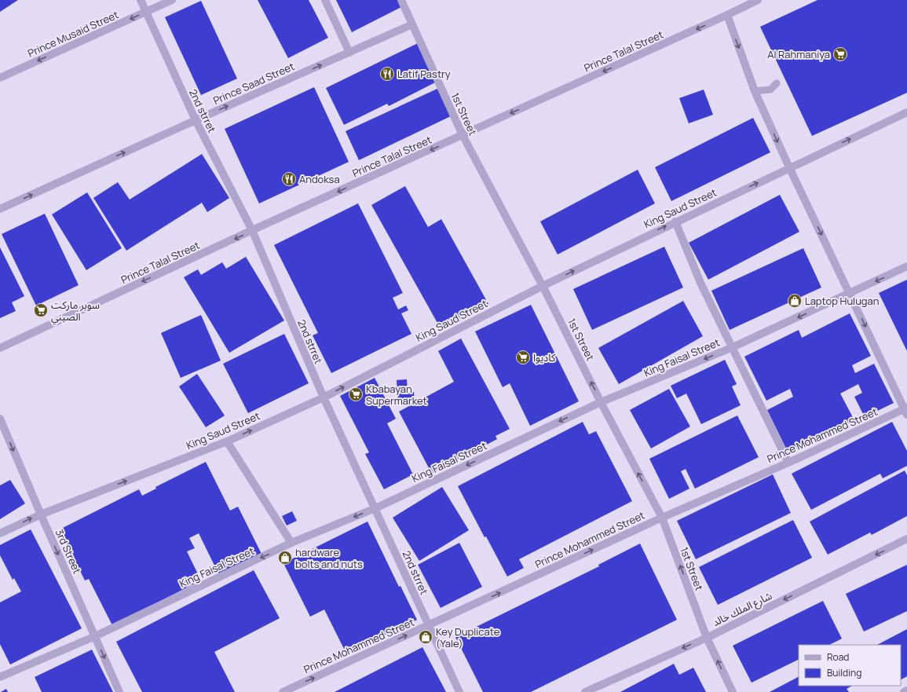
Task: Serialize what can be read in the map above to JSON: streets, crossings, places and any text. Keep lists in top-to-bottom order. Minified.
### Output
{"streets":{"street":["Prince Musaid Street","Prince Talal Street","Prince Saad Street","2nd strret","1st Street","King Saud Street","King Faisal Street","Prince Mohammed Street","3rd Street","شارع الملك خالد"]},"crossings":[["Prince Musaid Street","2nd strret"],["Prince Talal Street","2nd strret"],["Prince Talal Street","1st Street"],["Prince Saad Street","2nd strret"],["Prince Saad Street","1st Street"],["2nd strret","King Saud Street"],["2nd strret","King Faisal Street"],["2nd strret","Prince Mohammed Street"],["1st Street","King Saud Street"],["1st Street","King Faisal Street"],["1st Street","Prince Mohammed Street"],["1st Street","شارع الملك خالد"],["King Saud Street","3rd Street"],["King Faisal Street","3rd Street"]],"one_way":["Prince Musaid Street","Prince Talal Street","Prince Saad Street","1st Street","King Saud Street","King Faisal Street","Prince Mohammed Street","3rd Street","شارع الملك خالد"],"places":{"supermarket":["Al Rahmaniya","سوبر ماركت الصيني","كاديوا","Kbabayan Supermarket"],"restaurant":["Latif Pastry","Andoksa"],"shop":["Laptop Hulugan","hardware bolts and nuts","Key Duplicate (Yale)"]},"legend":["Road","Building"]}
